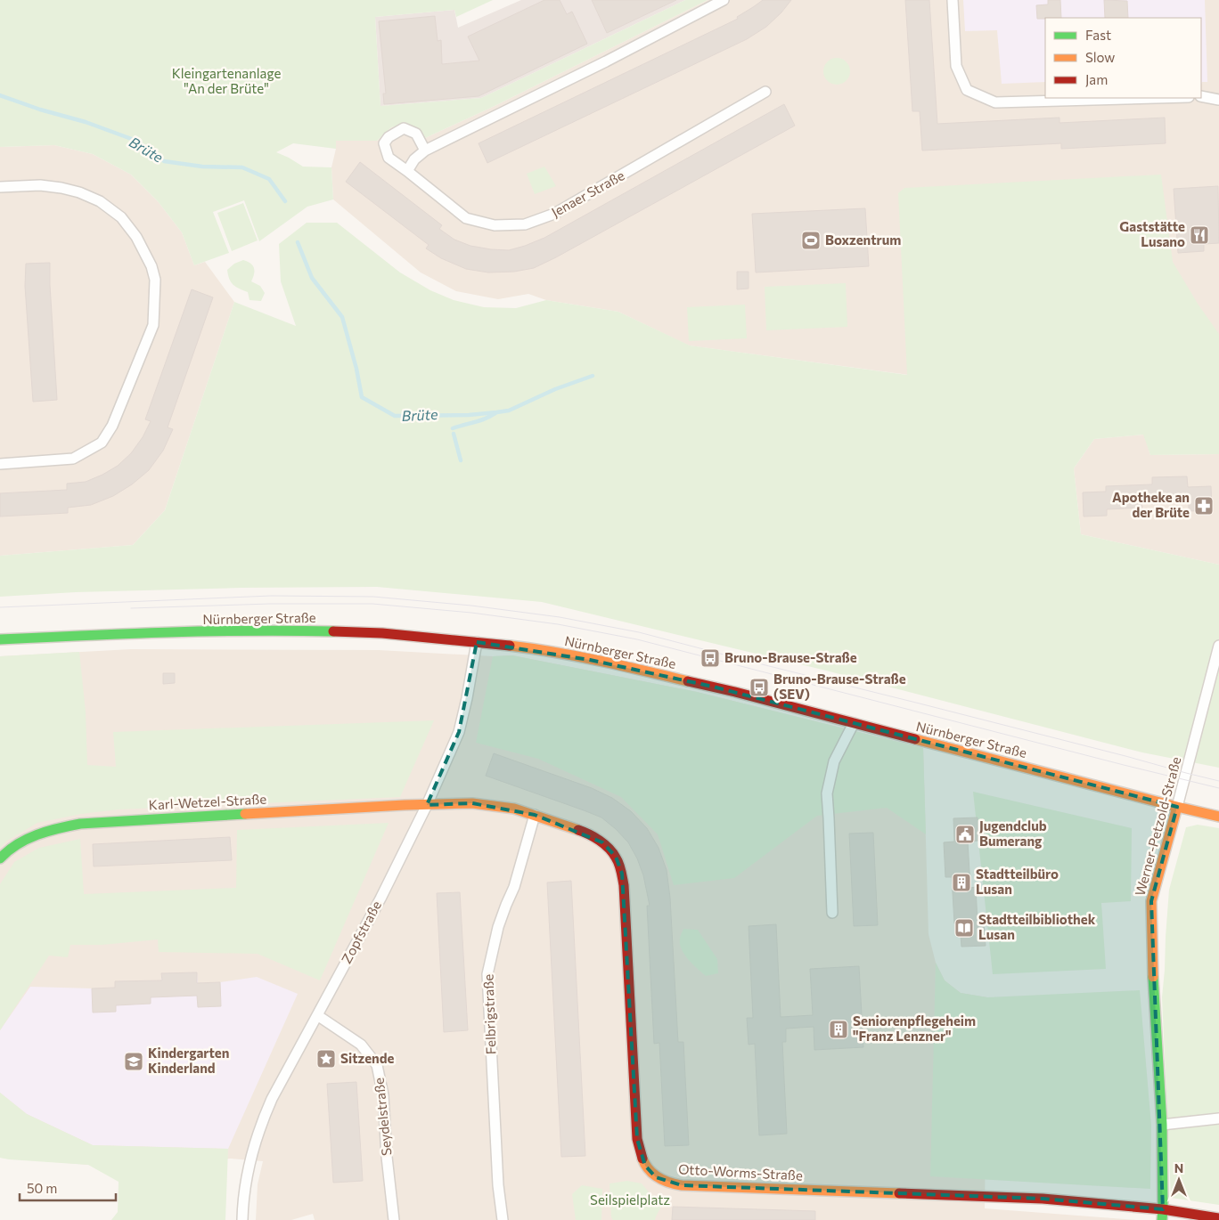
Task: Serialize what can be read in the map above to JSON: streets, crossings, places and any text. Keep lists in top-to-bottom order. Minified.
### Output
{"streets":{"street":["Jenaer Straße","Nürnberger Straße","Karl-Wetzel-Straße","Werner-Petzold-Straße","Zopfstraße","Felbrigstraße","Seydelstraße","Otto-Worms-Straße"]},"crossings":[["Nürnberger Straße","Werner-Petzold-Straße"],["Nürnberger Straße","Zopfstraße"],["Karl-Wetzel-Straße","Zopfstraße"],["Karl-Wetzel-Straße","Otto-Worms-Straße"],["Werner-Petzold-Straße","Otto-Worms-Straße"],["Zopfstraße","Seydelstraße"],["Zopfstraße","Otto-Worms-Straße"],["Felbrigstraße","Otto-Worms-Straße"]],"water":["Brüte"],"parks":["Kleingartenanlage \"An der Brüte\"","Seilspielplatz"],"places":{"restaurant":["Gaststätte Lusano"],"sports":["Boxzentrum"],"pharmacy":["Apotheke an der Brüte"],"bus stop":["Bruno-Brause-Straße","Bruno-Brause-Straße (SEV)"],"public building":["Jugendclub Bumerang"],"building":["Stadtteilbüro Lusan","Seniorenpflegeheim \"Franz Lenzner\""],"library":["Stadtteilbibliothek Lusan"],"place":["Sitzende"],"school or university":["Kindergarten Kinderland"]},"legend":["Fast","Slow","Jam"],"scale_bar":"50 m","north":"top"}
